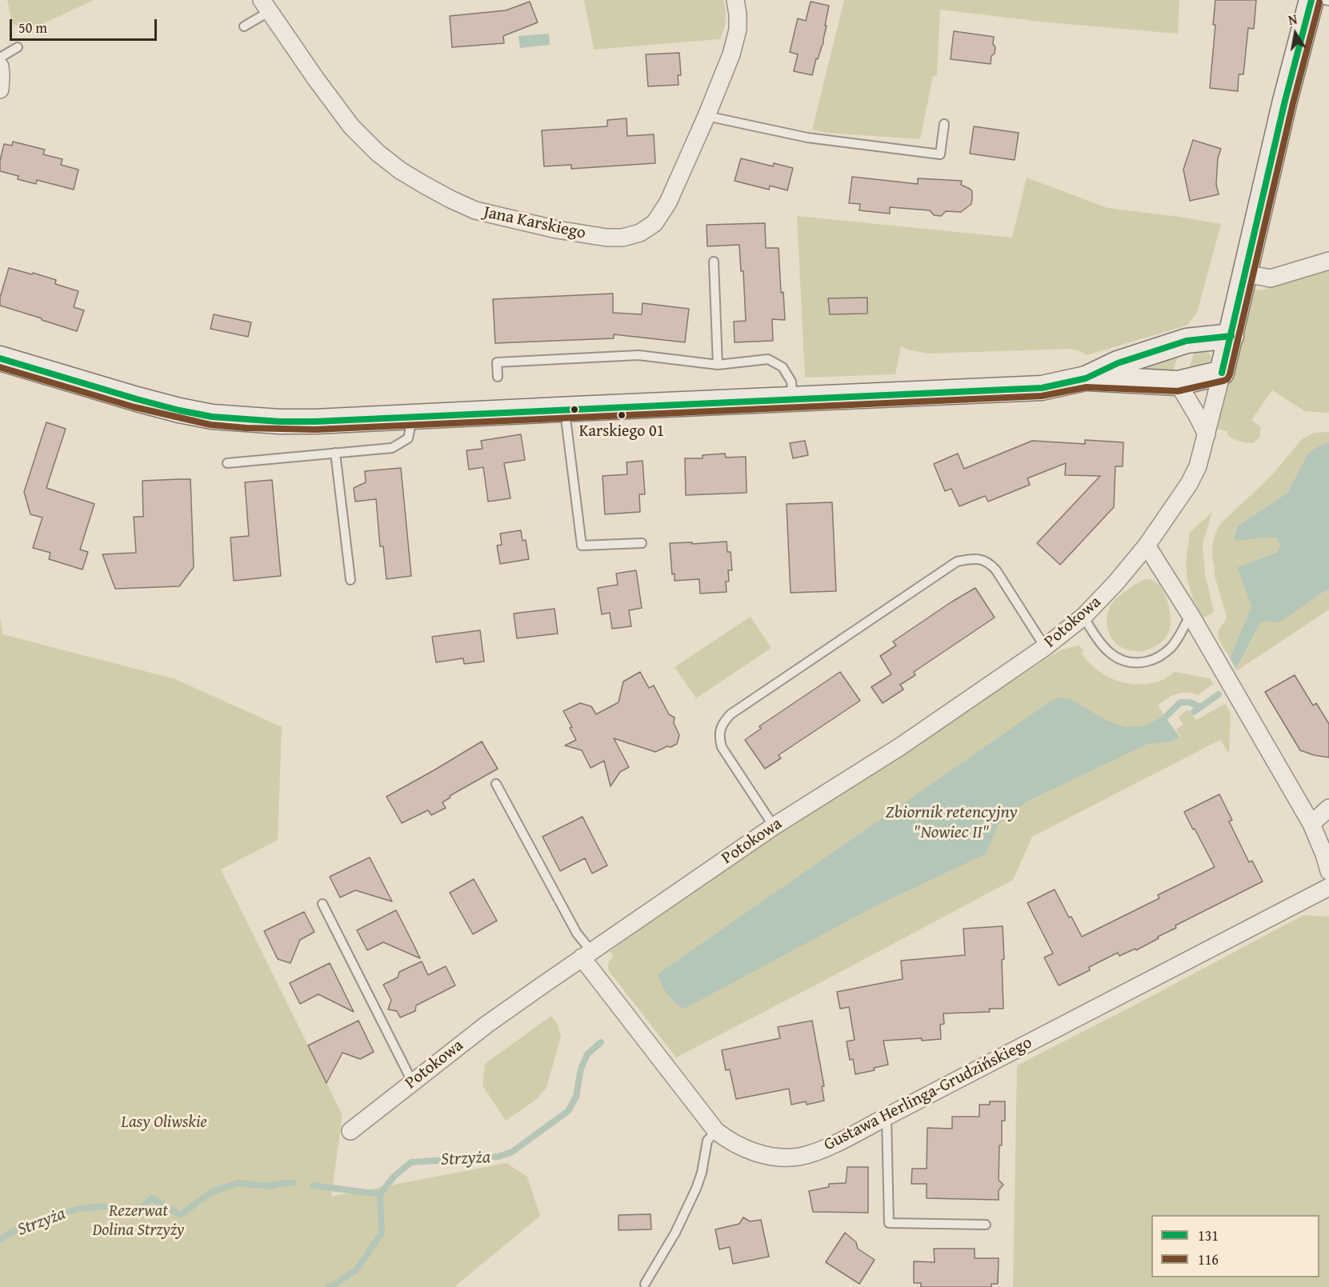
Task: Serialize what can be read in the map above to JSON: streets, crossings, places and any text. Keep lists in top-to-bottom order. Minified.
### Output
{"streets":{"street":["Jana Karskiego","Potokowa","Gustawa Herlinga-Grudzińskiego"]},"crossings":[["Potokowa","Gustawa Herlinga-Grudzińskiego"]],"water":["Zbiornik retencyjny \"Nowiec II\"","Strzyża"],"parks":["Lasy Oliwskie","Rezerwat Dolina Strzyży"],"places":["Karskiego 01"],"lines":["transit line 131","transit line 116"],"legend":["131","116"],"scale_bar":"50 m","north":"top"}
